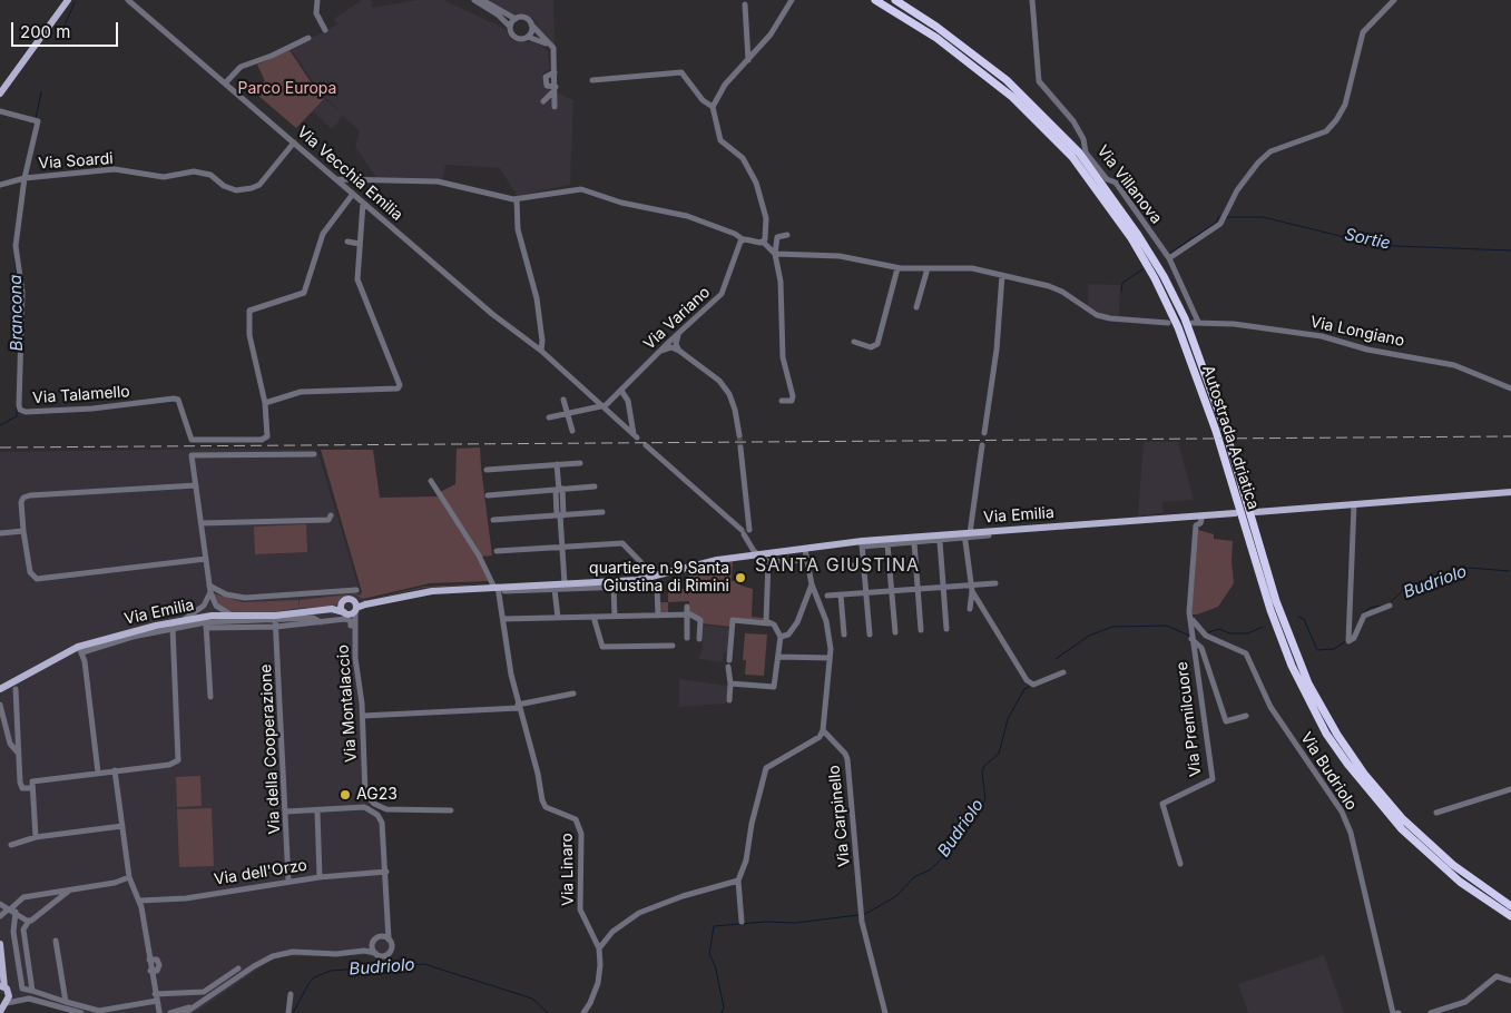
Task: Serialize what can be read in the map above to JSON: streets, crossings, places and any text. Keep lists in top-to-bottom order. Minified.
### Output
{"streets":{"highway":["Autostrada Adriatica"],"main road":["Via Emilia"],"street":["Via Soardi","Via Vecchia Emilia","Via Villanova","Via Variano","Via Longiano","Via Talamello","Via Montalaccio","Via Premilcuore","Via della Cooperazione","Via Budriolo","Via Carpinello","Via Linaro","Via dell'Orzo"]},"crossings":[["Via Soardi","Via Vecchia Emilia"],["Via Soardi","Via Talamello"],["Via Vecchia Emilia","Via Variano"],["Via Villanova","Via Longiano"],["Via Villanova","Autostrada Adriatica"],["Via Longiano","Autostrada Adriatica"],["Autostrada Adriatica","Via Emilia"],["Via Emilia","Via Montalaccio"],["Via Emilia","Via Premilcuore"],["Via Emilia","Via della Cooperazione"],["Via Emilia","Via Linaro"],["Via Premilcuore","Via Budriolo"],["Via della Cooperazione","Via dell'Orzo"]],"districts":["SANTA GIUSTINA"],"water":["Sortie","Brancona","Budriolo"],"parks":["Parco Europa"],"places":["quartiere n.9 Santa Giustina di Rimini","AG23"],"scale_bar":"200 m"}
